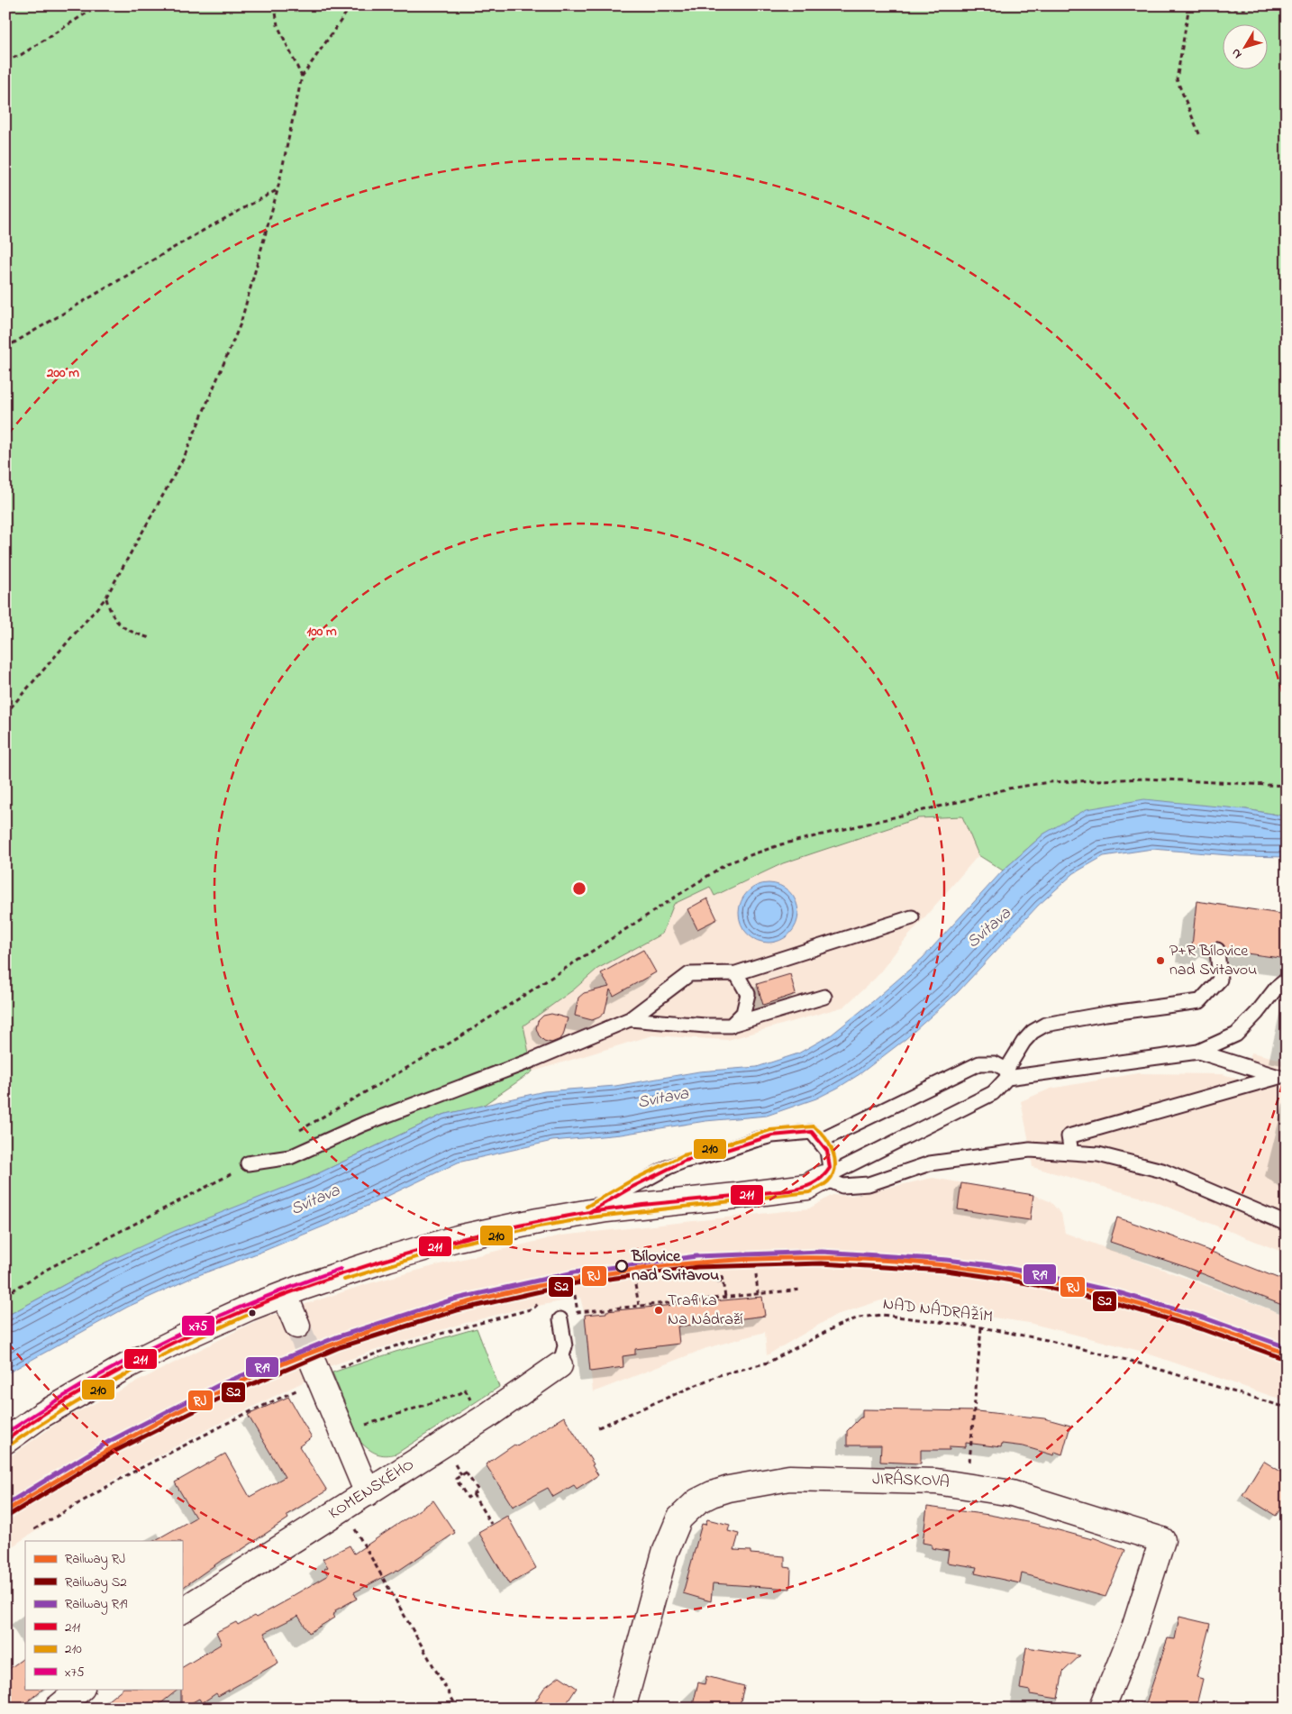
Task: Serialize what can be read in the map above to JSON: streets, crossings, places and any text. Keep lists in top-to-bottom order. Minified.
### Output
{"streets":{"street":["JIRÁSKOVA","KOMENSKÉHO"],"path":["NAD NÁDRAŽÍM"]},"water":["Svitava"],"places":["P+R Bílovice nad Svitavou","Bílovice nad Svitavou","Trafika Na Nádraží"],"lines":["transit line 210","transit line 211","rail line R19","rail line RJ","rail line S2","transit line x75"],"legend":["Railway RJ","Railway S2","Railway R19","211","210","x75"],"north":"bottom left","rings":["200 m","100 m"]}
